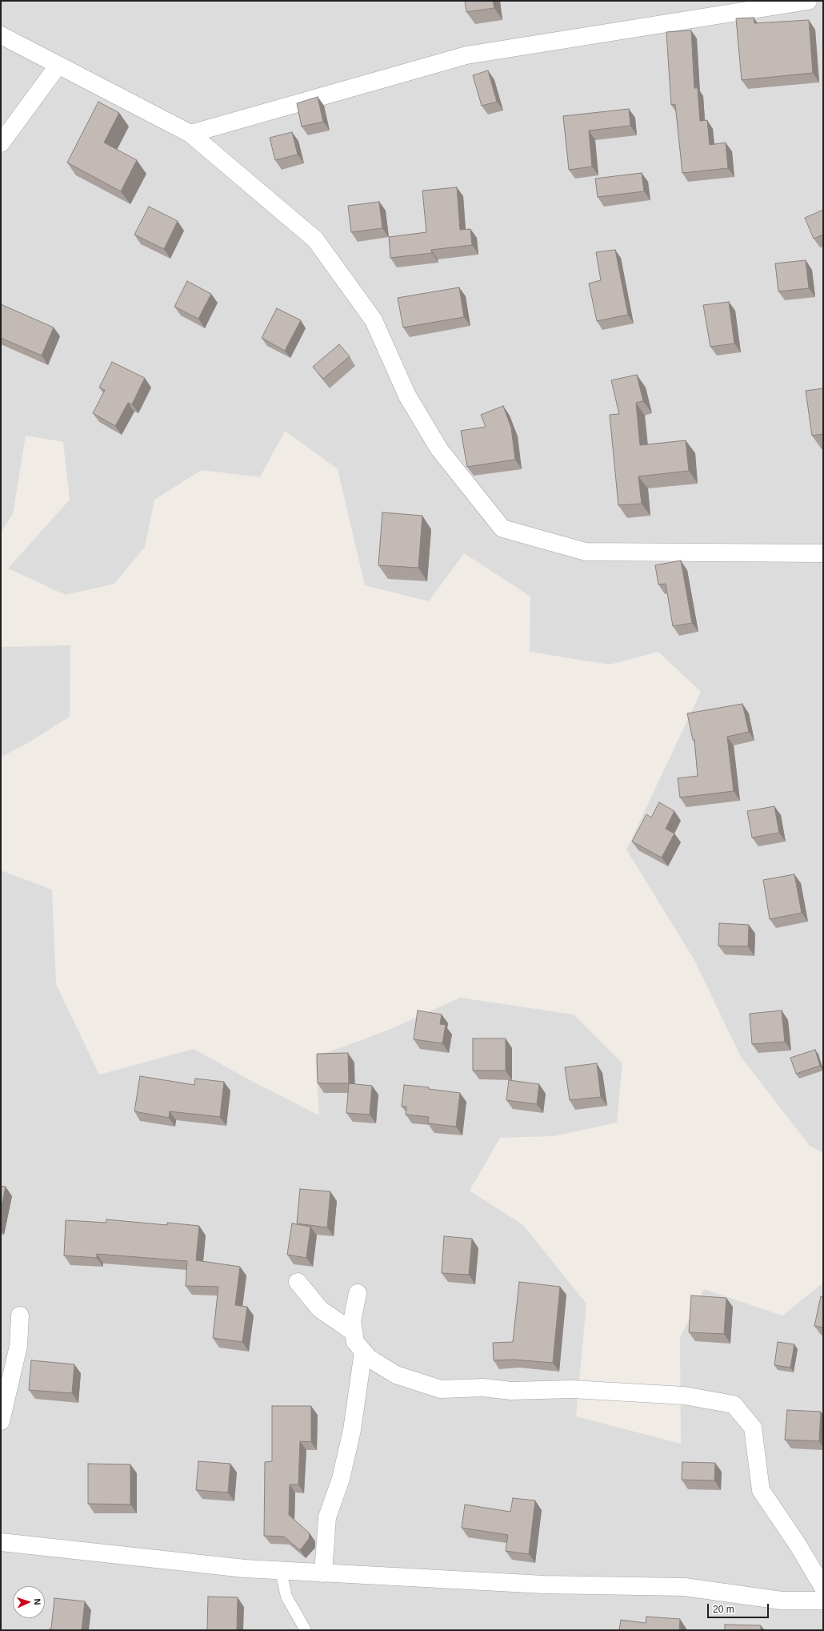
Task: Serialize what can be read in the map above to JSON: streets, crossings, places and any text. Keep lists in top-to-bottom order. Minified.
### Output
{"scale_bar":"20 m","north":"right"}
